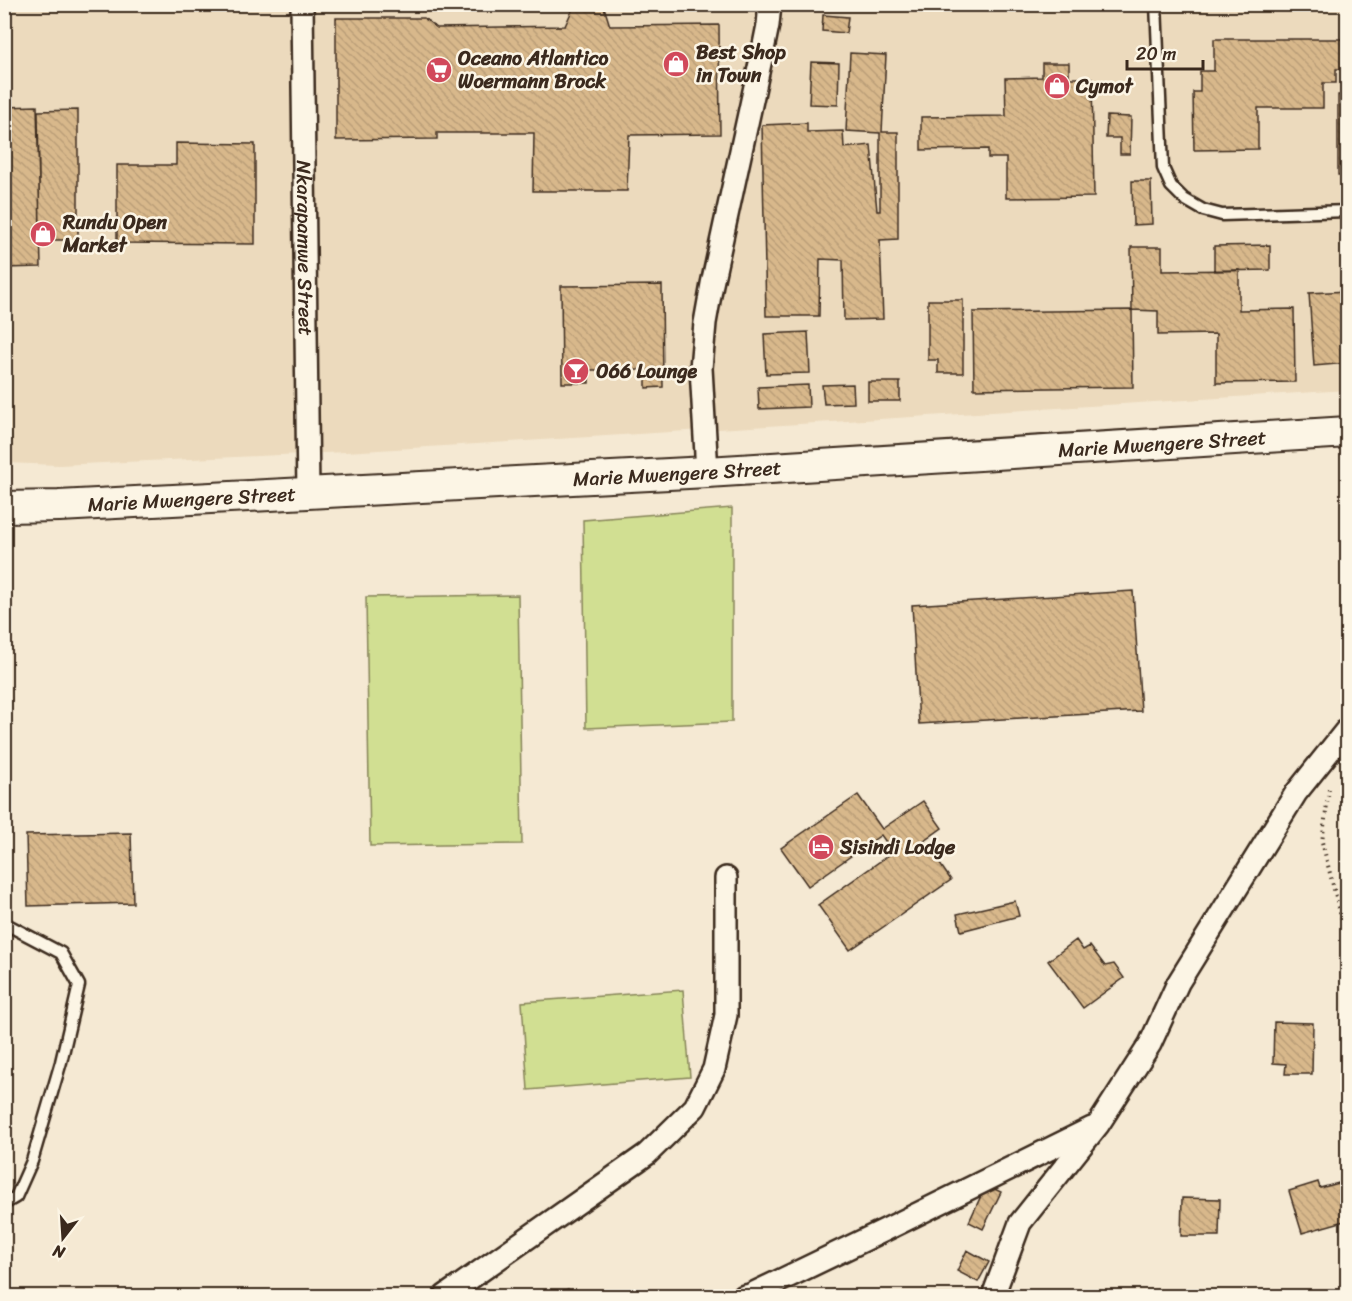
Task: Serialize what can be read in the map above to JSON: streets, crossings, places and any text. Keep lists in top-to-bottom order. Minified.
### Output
{"streets":{"main road":["Marie Mwengere Street"],"street":["Nkarapamwe Street"]},"crossings":[["Nkarapamwe Street","Marie Mwengere Street"]],"places":{"shop":["Best Shop in Town","Cymot","Rundu Open Market"],"supermarket":["Oceano Atlantico Woermann Brock"],"bar":["066 Lounge"],"hotel":["Sisindi Lodge"]},"scale_bar":"20 m","north":"bottom"}
